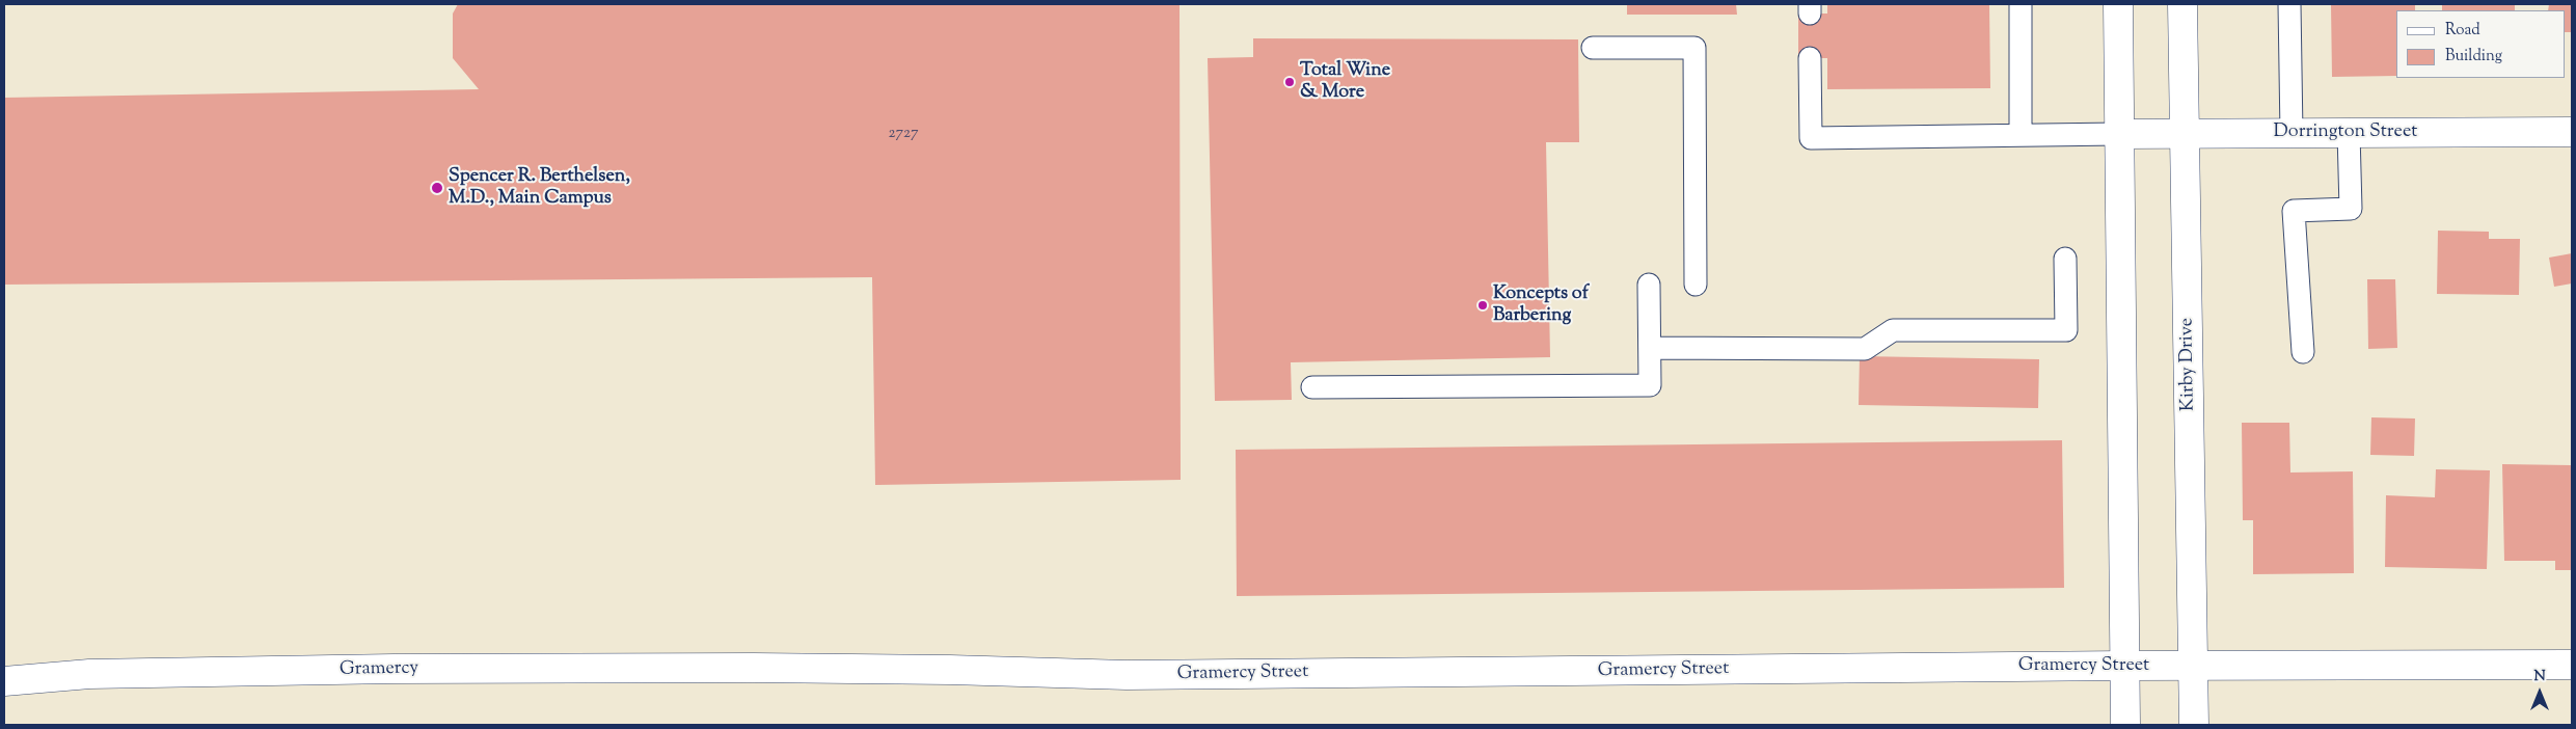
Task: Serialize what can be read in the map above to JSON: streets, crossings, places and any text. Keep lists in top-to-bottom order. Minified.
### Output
{"streets":{"street":["Dorrington Street","Kirby Drive","Gramercy Street","Gramercy"]},"crossings":[["Dorrington Street","Kirby Drive"],["Kirby Drive","Gramercy Street"],["Gramercy Street","Gramercy"]],"places":["Total Wine & More","Spencer R. Berthelsen, M.D., Main Campus","Koncepts of Barbering"],"house_numbers":["2727"],"legend":["Road","Building"],"north":"top"}
